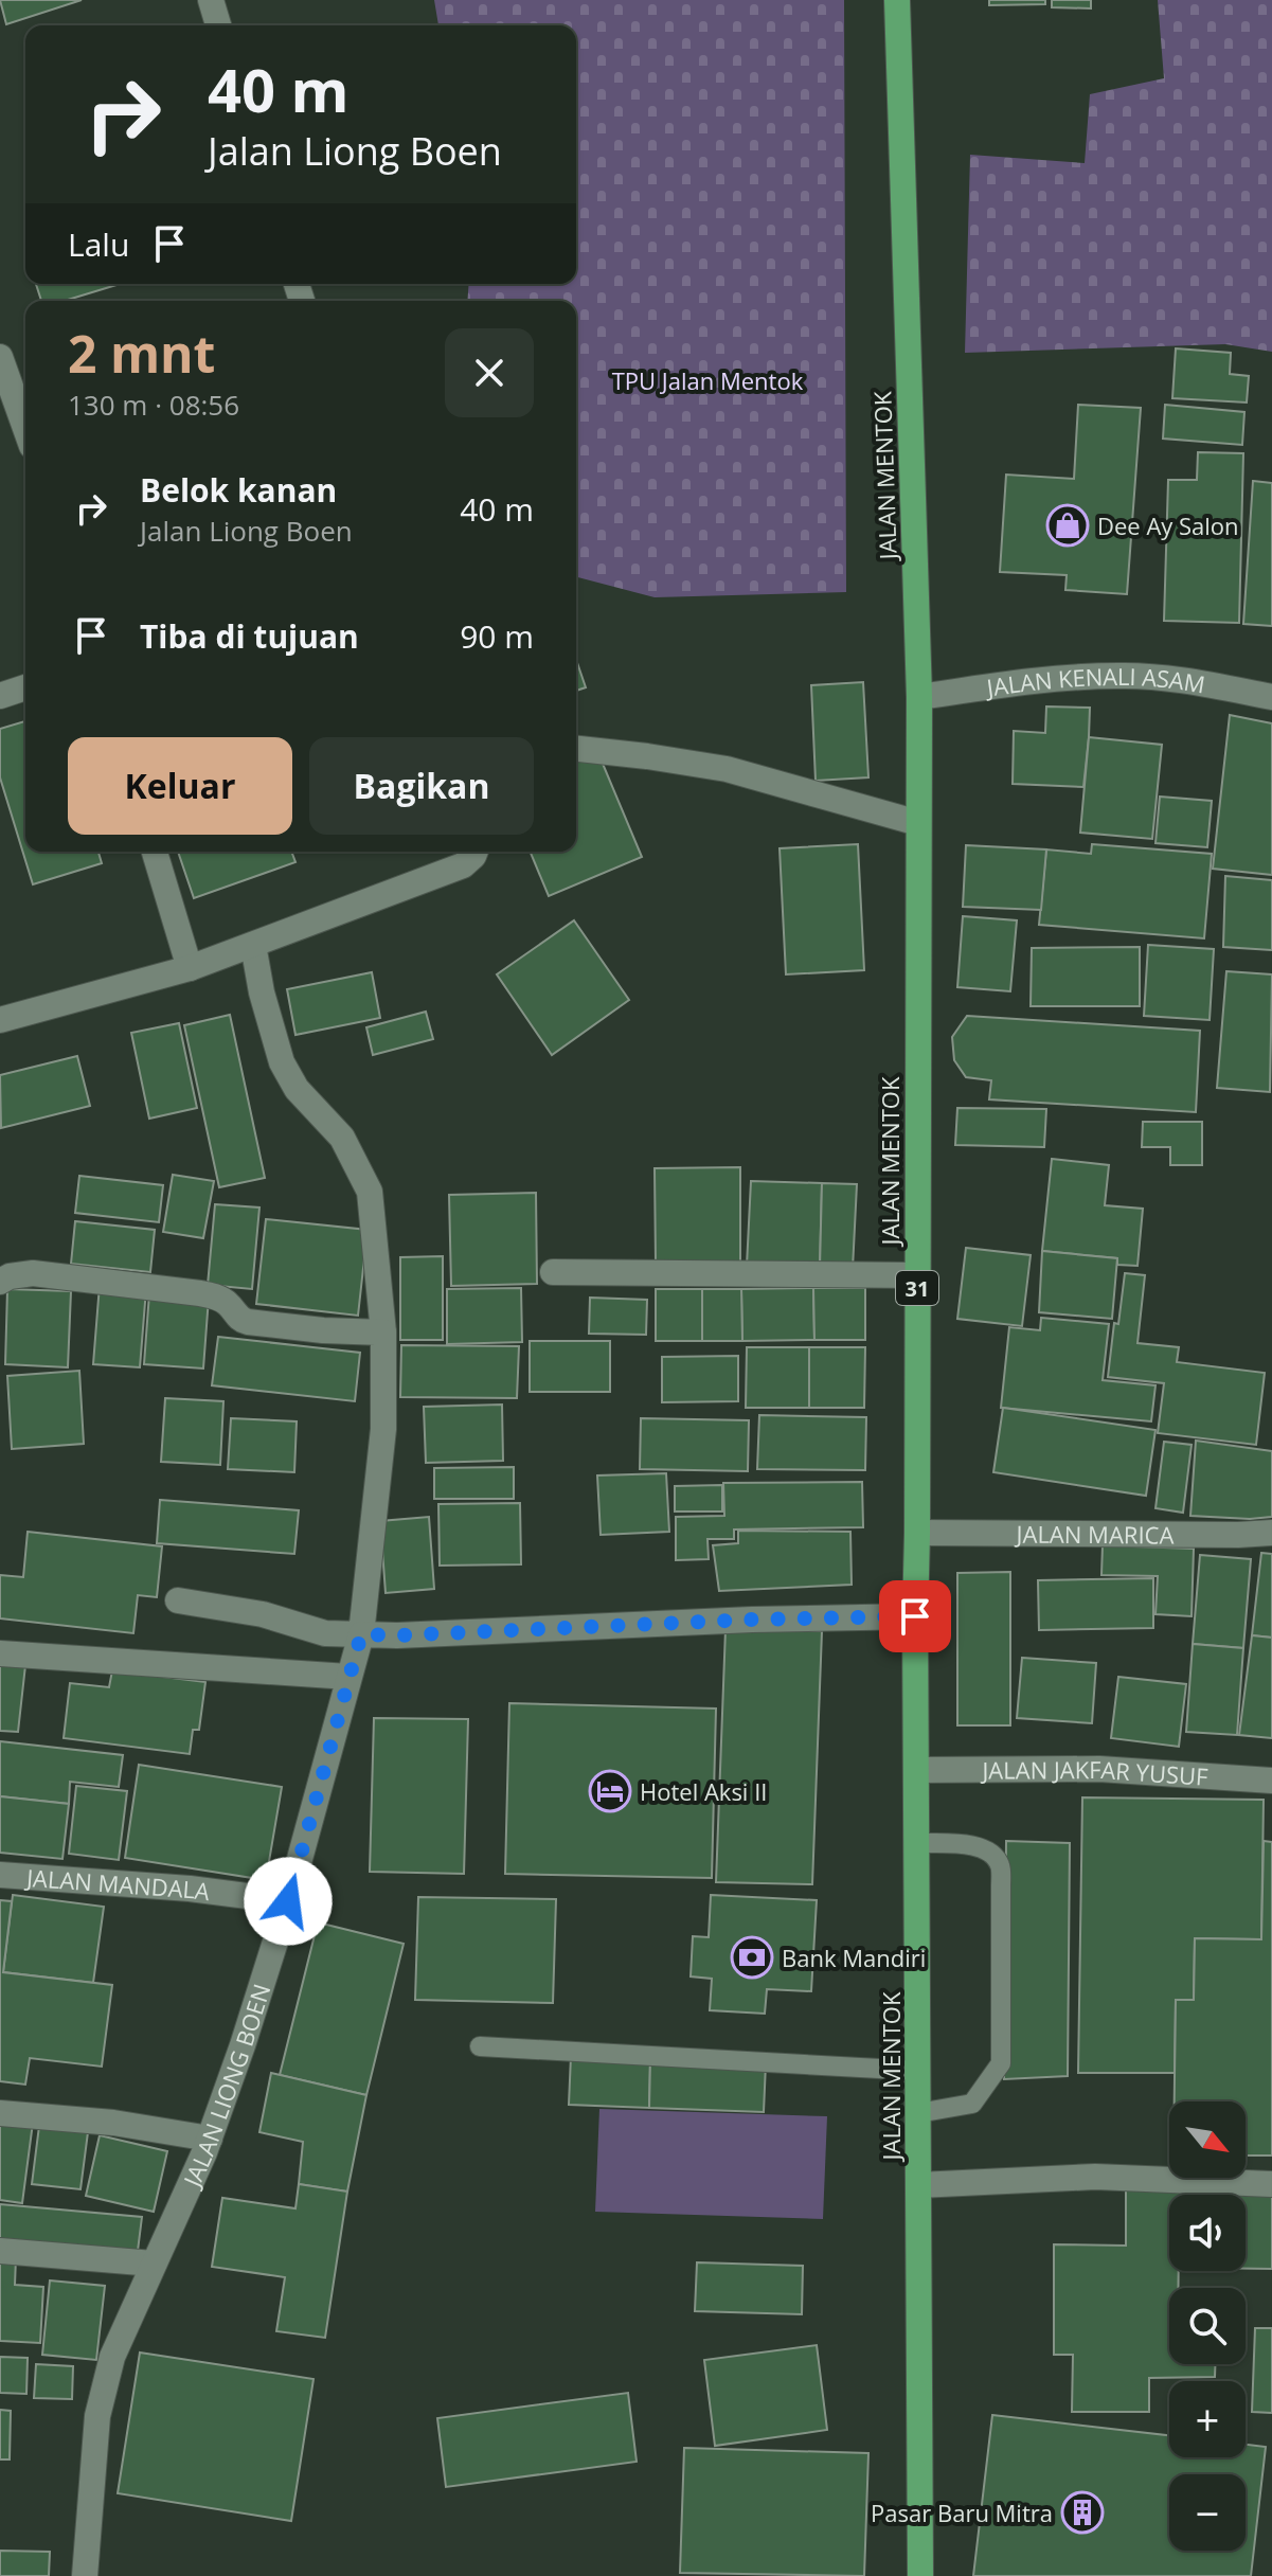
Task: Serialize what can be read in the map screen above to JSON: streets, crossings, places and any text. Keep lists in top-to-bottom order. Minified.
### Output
{"streets":{"highway":["JALAN MENTOK","31"],"street":["JALAN KENALI ASAM","JALAN MARICA","JALAN JAKFAR YUSUF","JALAN MANDALA","JALAN LIONG BOEN"]},"crossings":[["JALAN MENTOK","JALAN KENALI ASAM"],["JALAN MENTOK","JALAN MARICA"],["JALAN MENTOK","JALAN JAKFAR YUSUF"],["JALAN MANDALA","JALAN LIONG BOEN"]],"parks":["TPU Jalan Mentok"],"places":{"shop":["Dee Ay Salon"],"hotel":["Hotel Aksi II"],"bank":["Bank Mandiri"],"building":["Pasar Baru Mitra"]},"north":"bottom right","page":{"turn":["40 m","Jalan Liong Boen"],"then":"Lalu","heading":["2 mnt","130 m · 08:56"],"list":[{"name":"Belok kanan","note":"Jalan Liong Boen","value":"40 m"},{"name":"Tiba di tujuan","value":"90 m"}],"buttons":["Keluar","Bagikan"],"map_buttons":["+","−"]}}
